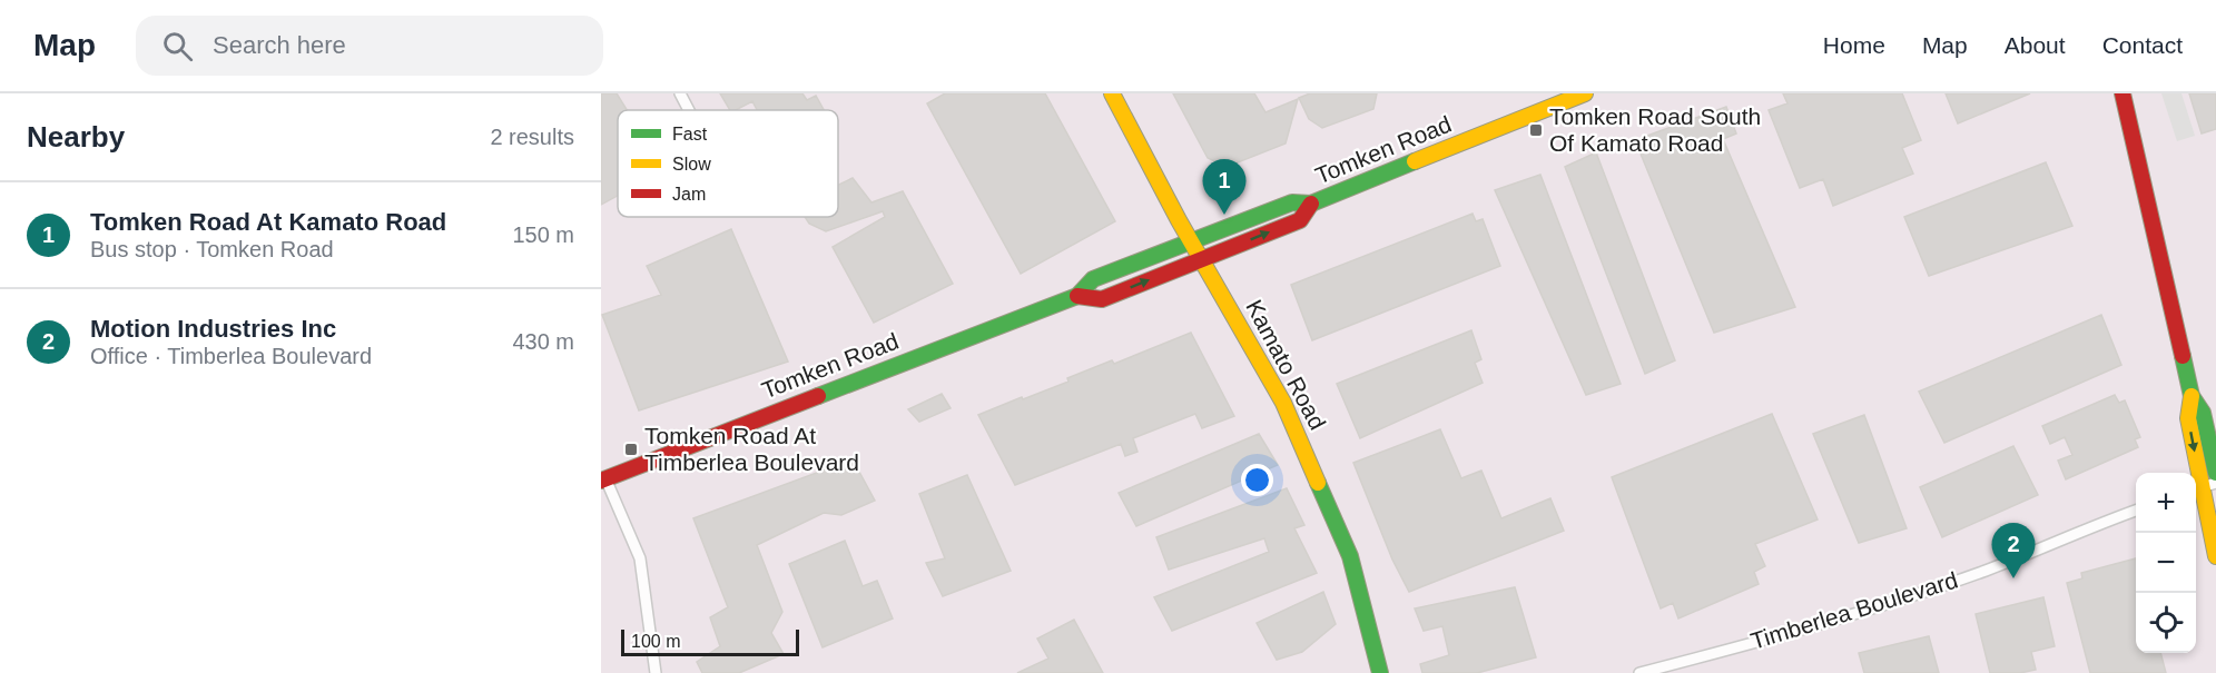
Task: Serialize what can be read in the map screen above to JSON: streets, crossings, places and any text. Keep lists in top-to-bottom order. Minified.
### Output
{"streets":{"main road":["Tomken Road","Kamato Road"],"street":["Timberlea Boulevard"]},"crossings":[["Tomken Road","Kamato Road"]],"places":{"transit":["Tomken Road South Of Kamato Road","Tomken Road At Timberlea Boulevard"]},"legend":["Fast","Slow","Jam"],"scale_bar":"100 m","page":{"header":"Map","search":"Search here","nav":["Home","Map","About","Contact"],"heading":["Nearby","2 results"],"pins":["1","2"],"list":[{"mark":"1","name":"Tomken Road At Kamato Road","note":"Bus stop · Tomken Road","value":"150 m"},{"mark":"2","name":"Motion Industries Inc","note":"Office · Timberlea Boulevard","value":"430 m"}],"map_buttons":["+","−"],"scale":"100 m"}}
